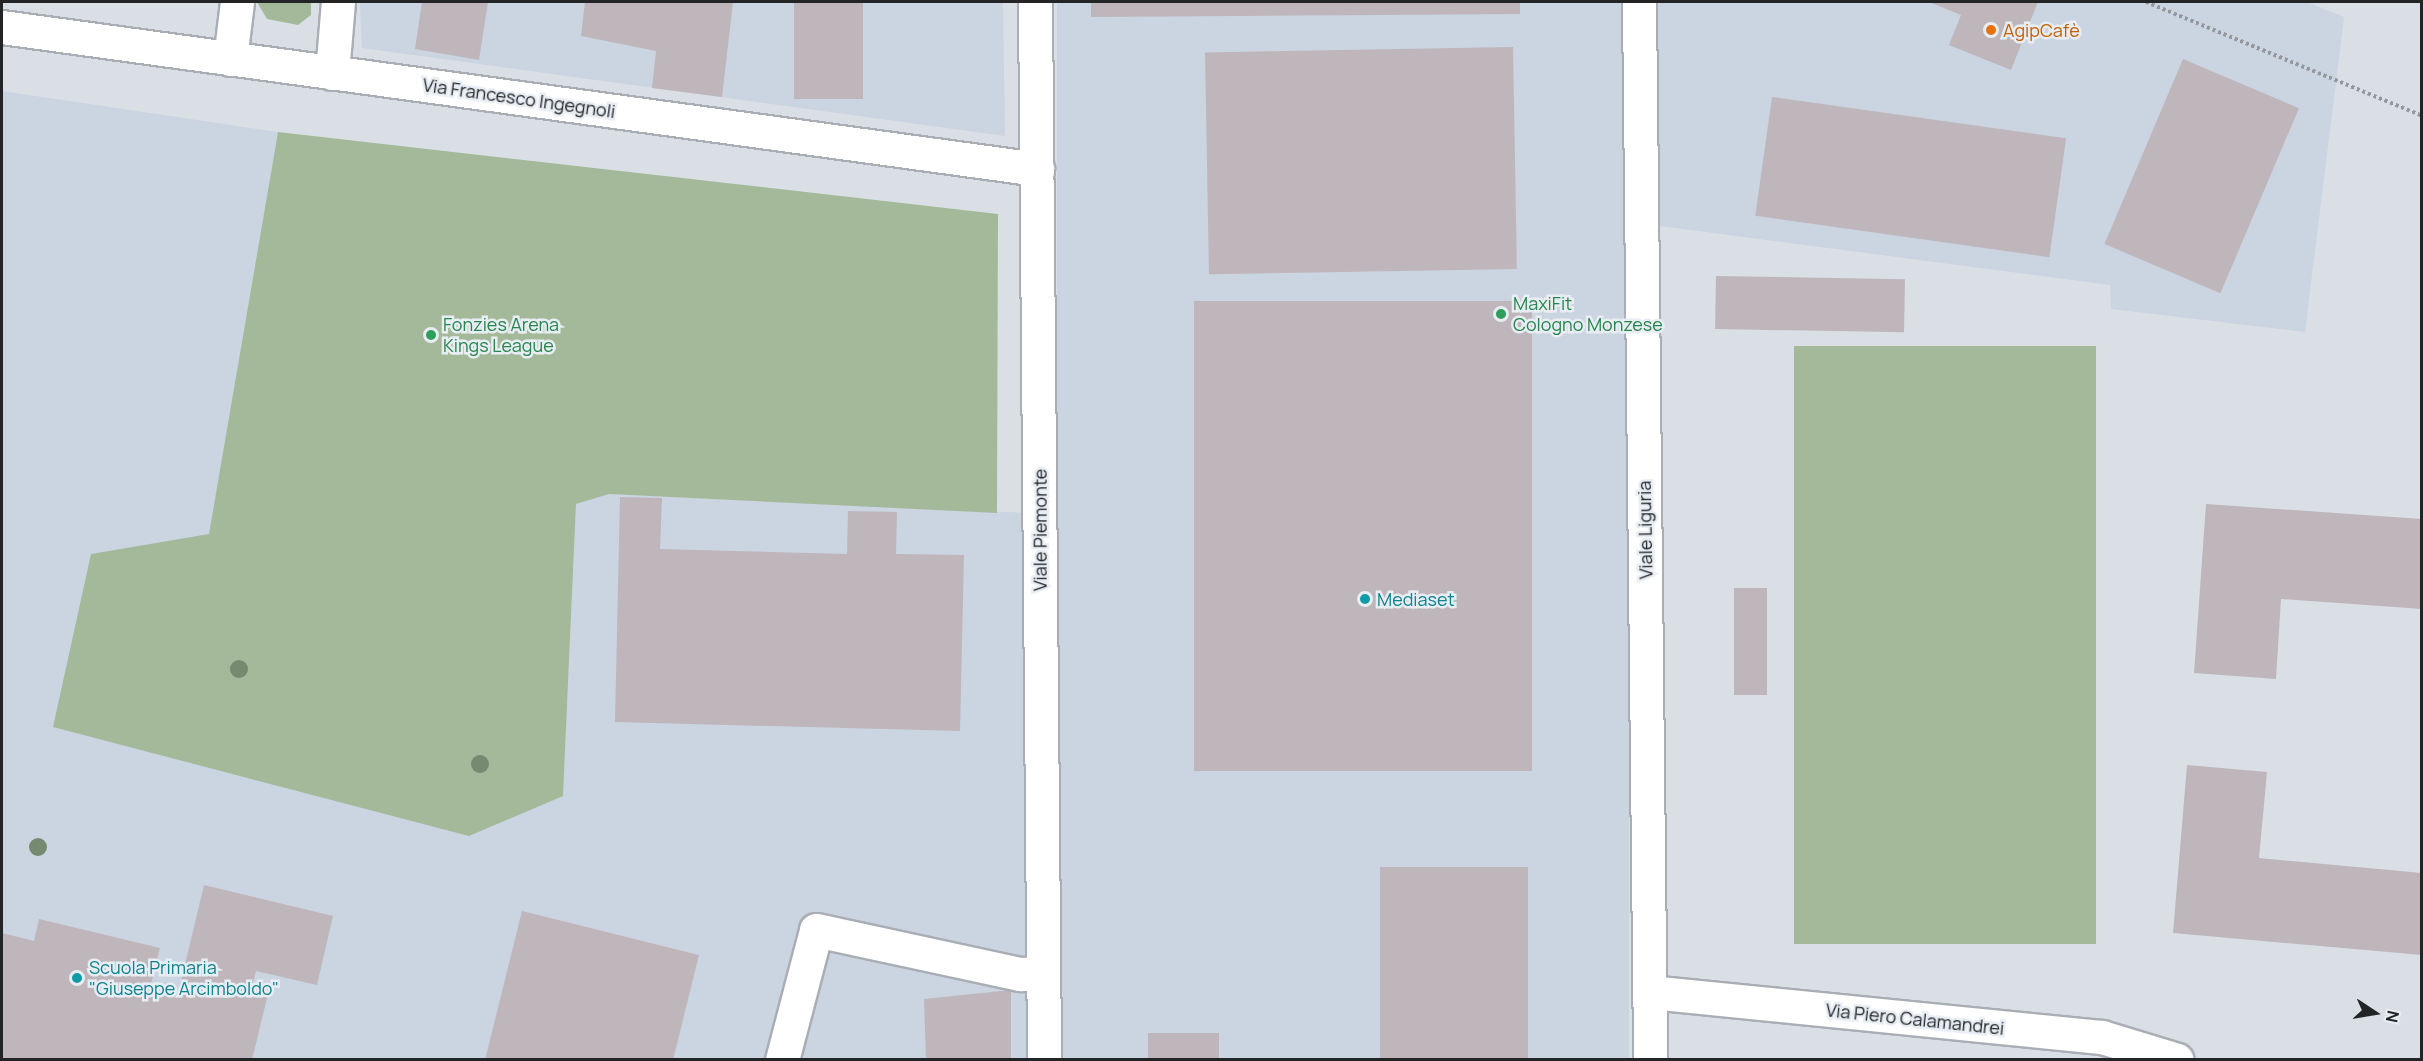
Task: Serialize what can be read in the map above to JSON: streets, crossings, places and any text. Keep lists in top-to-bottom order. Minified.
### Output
{"streets":{"street":["Via Francesco Ingegnoli","Viale Piemonte","Viale Liguria","Via Piero Calamandrei"]},"crossings":[["Via Francesco Ingegnoli","Viale Piemonte"],["Viale Liguria","Via Piero Calamandrei"]],"places":["AgipCafè","MaxiFit Cologno Monzese","Fonzies Arena Kings League","Mediaset","Scuola Primaria \"Giuseppe Arcimboldo\""],"north":"right"}
